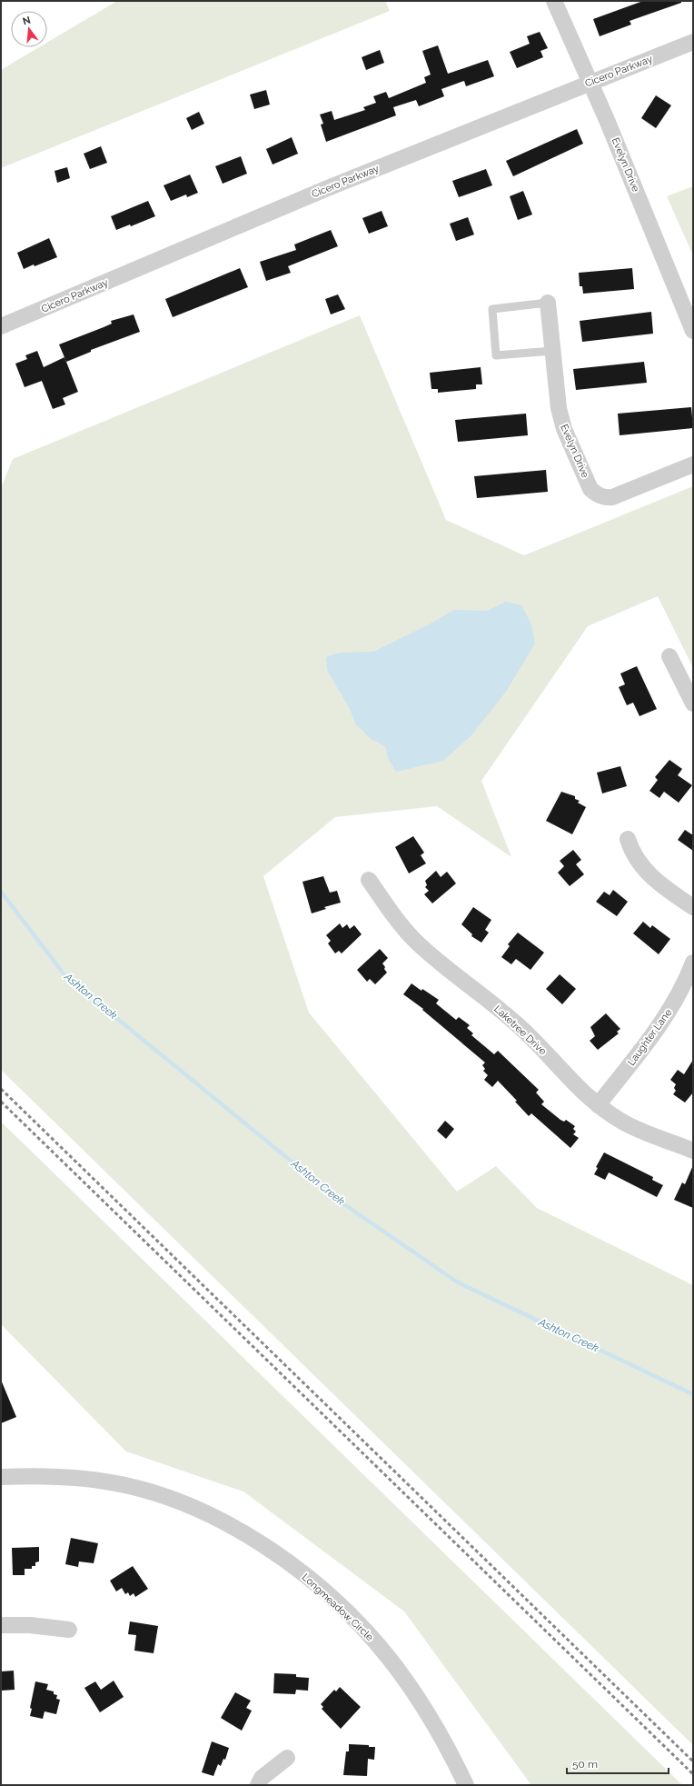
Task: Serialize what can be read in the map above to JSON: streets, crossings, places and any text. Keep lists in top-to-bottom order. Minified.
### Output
{"streets":{"street":["Cicero Parkway","Evelyn Drive","Laketree Drive","Laughter Lane","Longmeadow Circle"]},"crossings":[["Cicero Parkway","Evelyn Drive"],["Laketree Drive","Laughter Lane"]],"water":["Ashton Creek"],"scale_bar":"50 m","north":"top"}
